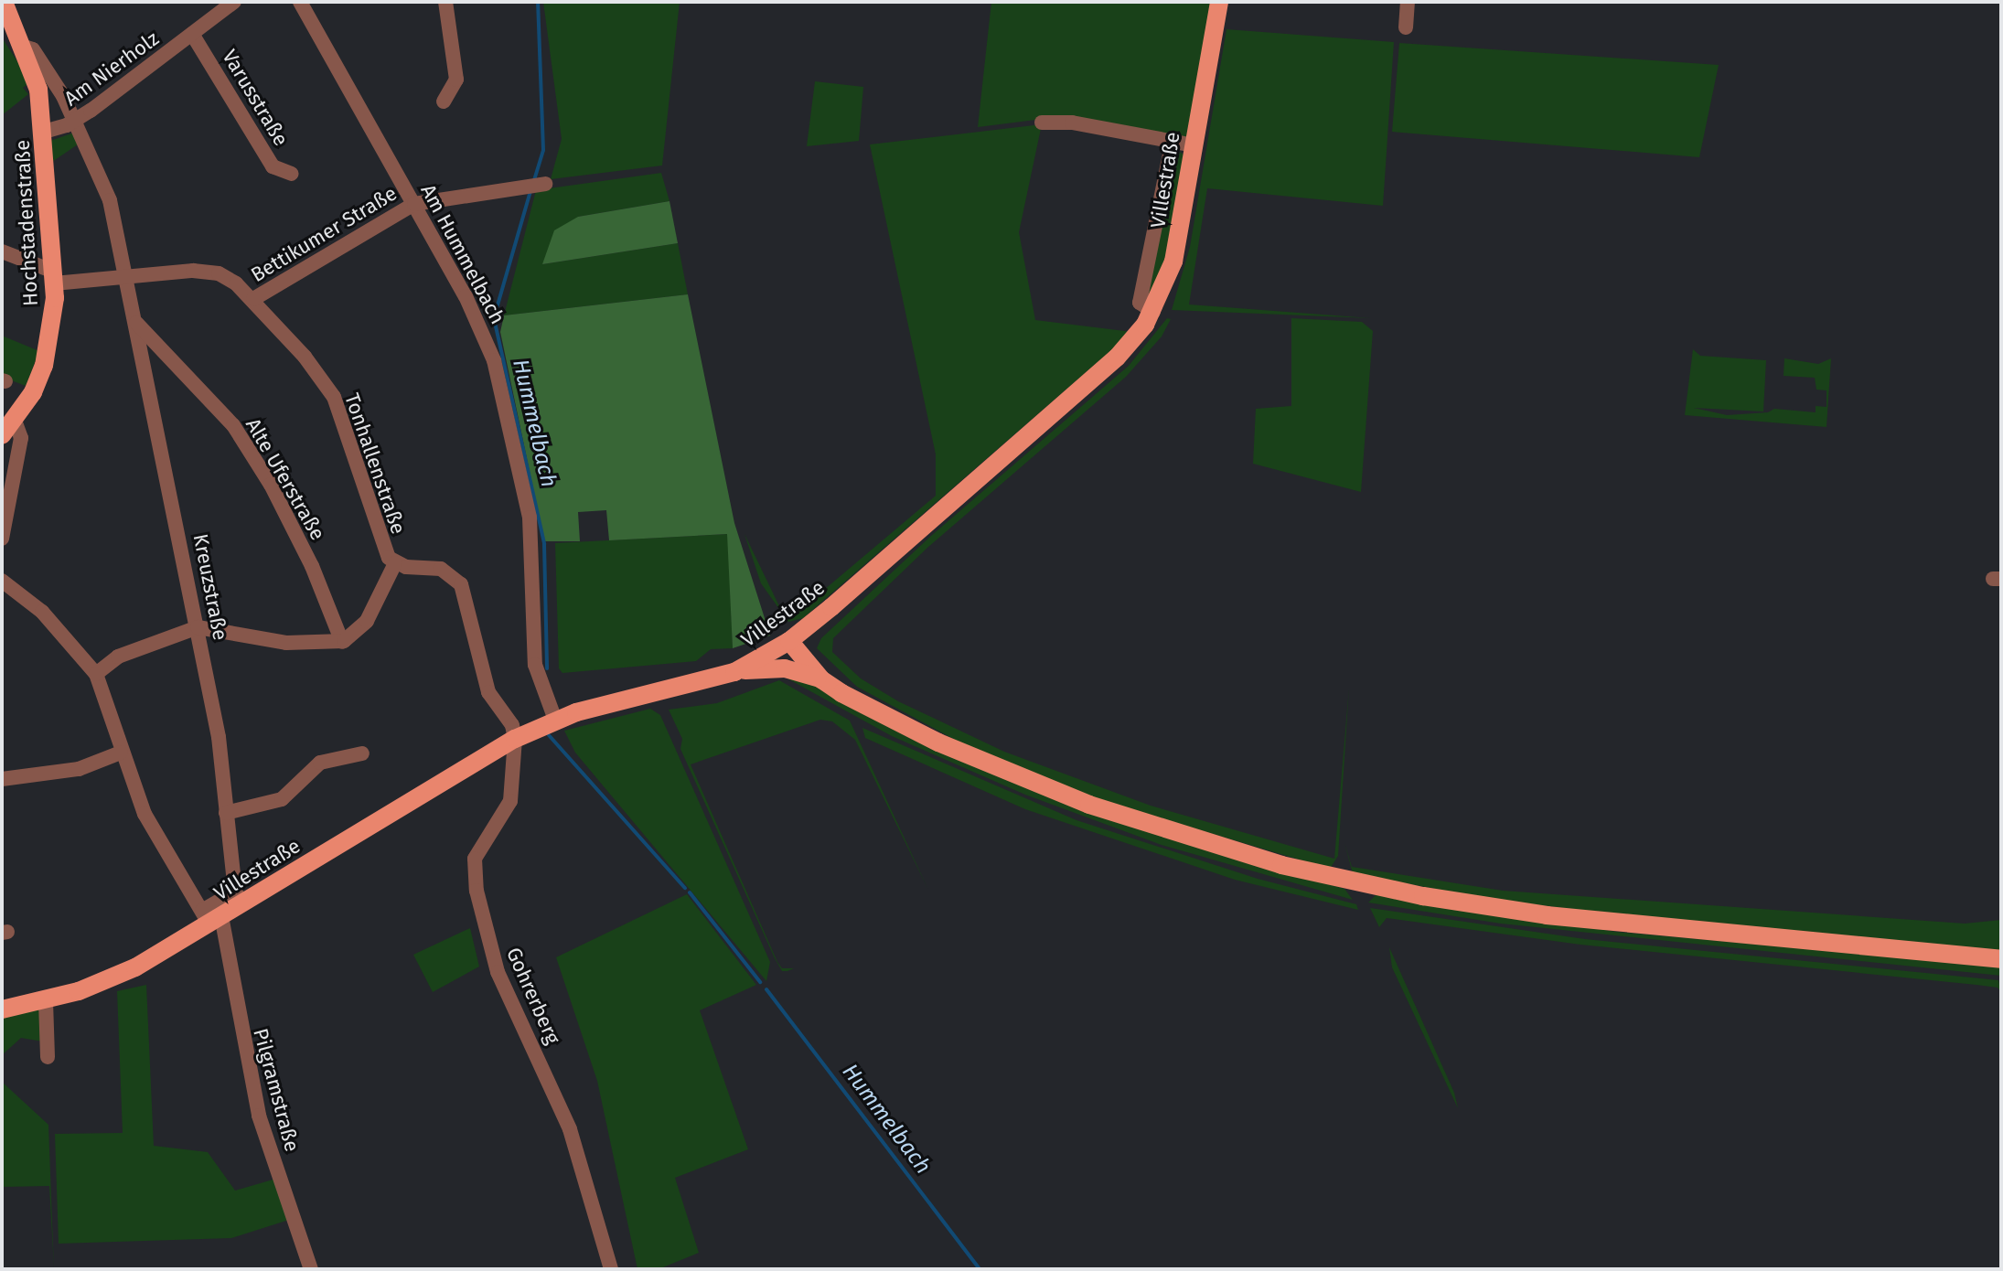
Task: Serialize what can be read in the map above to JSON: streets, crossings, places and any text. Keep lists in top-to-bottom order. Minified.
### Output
{"streets":{"main road":["Villestraße","Hochstadenstraße"],"street":["Am Nierholz","Varusstraße","Bettikumer Straße","Am Hummelbach","Tonhallenstraße","Alte Uferstraße","Kreuzstraße","Gohrerberg","Pilgramstraße"]},"crossings":[["Am Nierholz","Varusstraße"],["Am Nierholz","Hochstadenstraße"],["Am Nierholz","Kreuzstraße"],["Villestraße","Am Hummelbach"],["Villestraße","Tonhallenstraße"],["Villestraße","Kreuzstraße"],["Villestraße","Gohrerberg"],["Villestraße","Pilgramstraße"],["Hochstadenstraße","Kreuzstraße"],["Bettikumer Straße","Am Hummelbach"],["Bettikumer Straße","Tonhallenstraße"],["Tonhallenstraße","Kreuzstraße"],["Tonhallenstraße","Gohrerberg"],["Alte Uferstraße","Kreuzstraße"]],"water":["Hummelbach"]}
